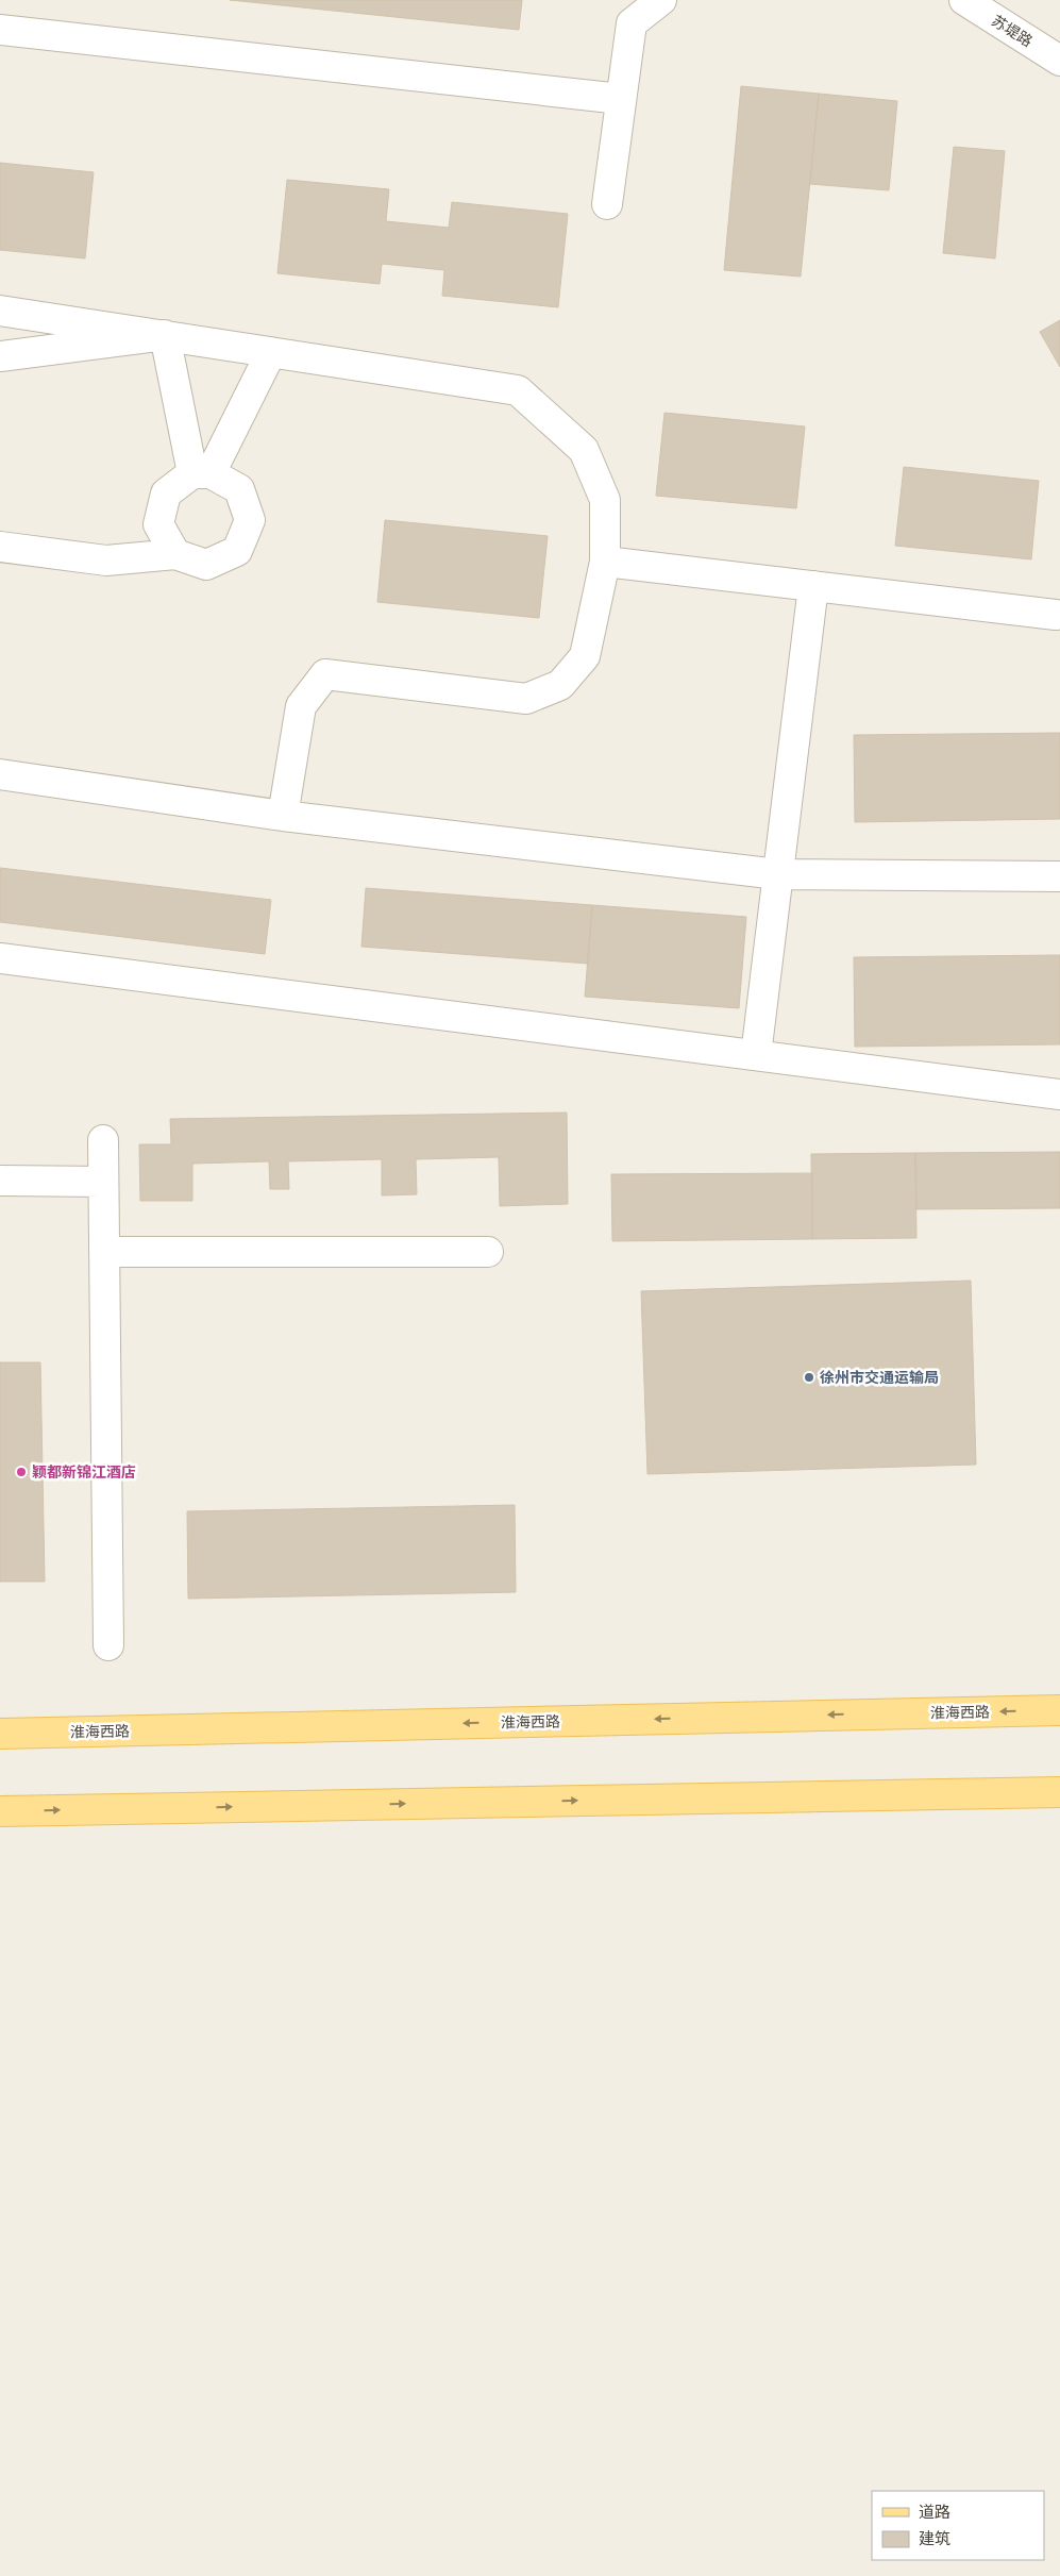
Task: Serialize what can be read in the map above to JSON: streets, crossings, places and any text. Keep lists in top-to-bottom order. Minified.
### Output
{"streets":{"main road":["淮海西路"],"street":["苏堤路"]},"places":["徐州市交通运输局","颖都新锦江酒店"],"legend":["道路","建筑"]}
